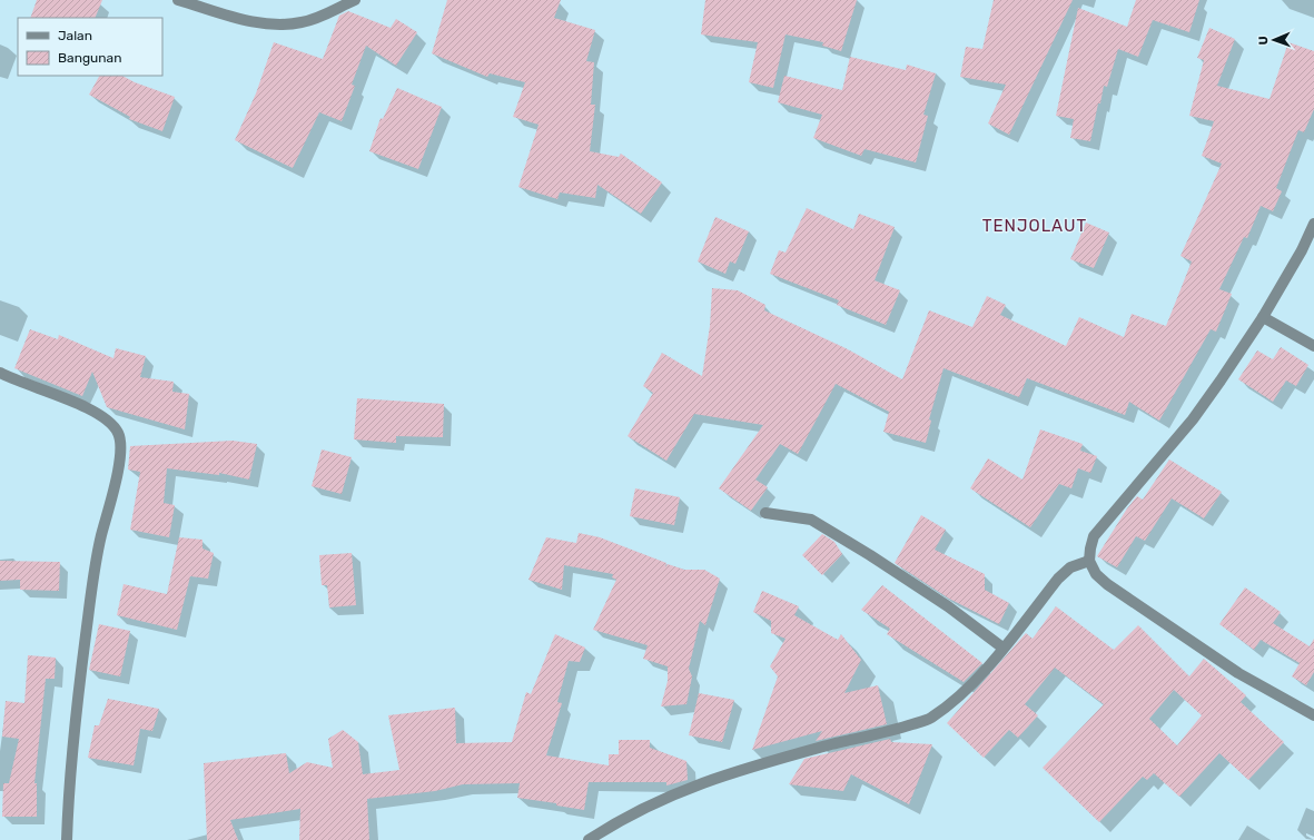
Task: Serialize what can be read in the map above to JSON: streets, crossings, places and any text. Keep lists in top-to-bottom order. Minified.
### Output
{"districts":["TENJOLAUT"],"legend":["Jalan","Bangunan"],"north":"left"}
